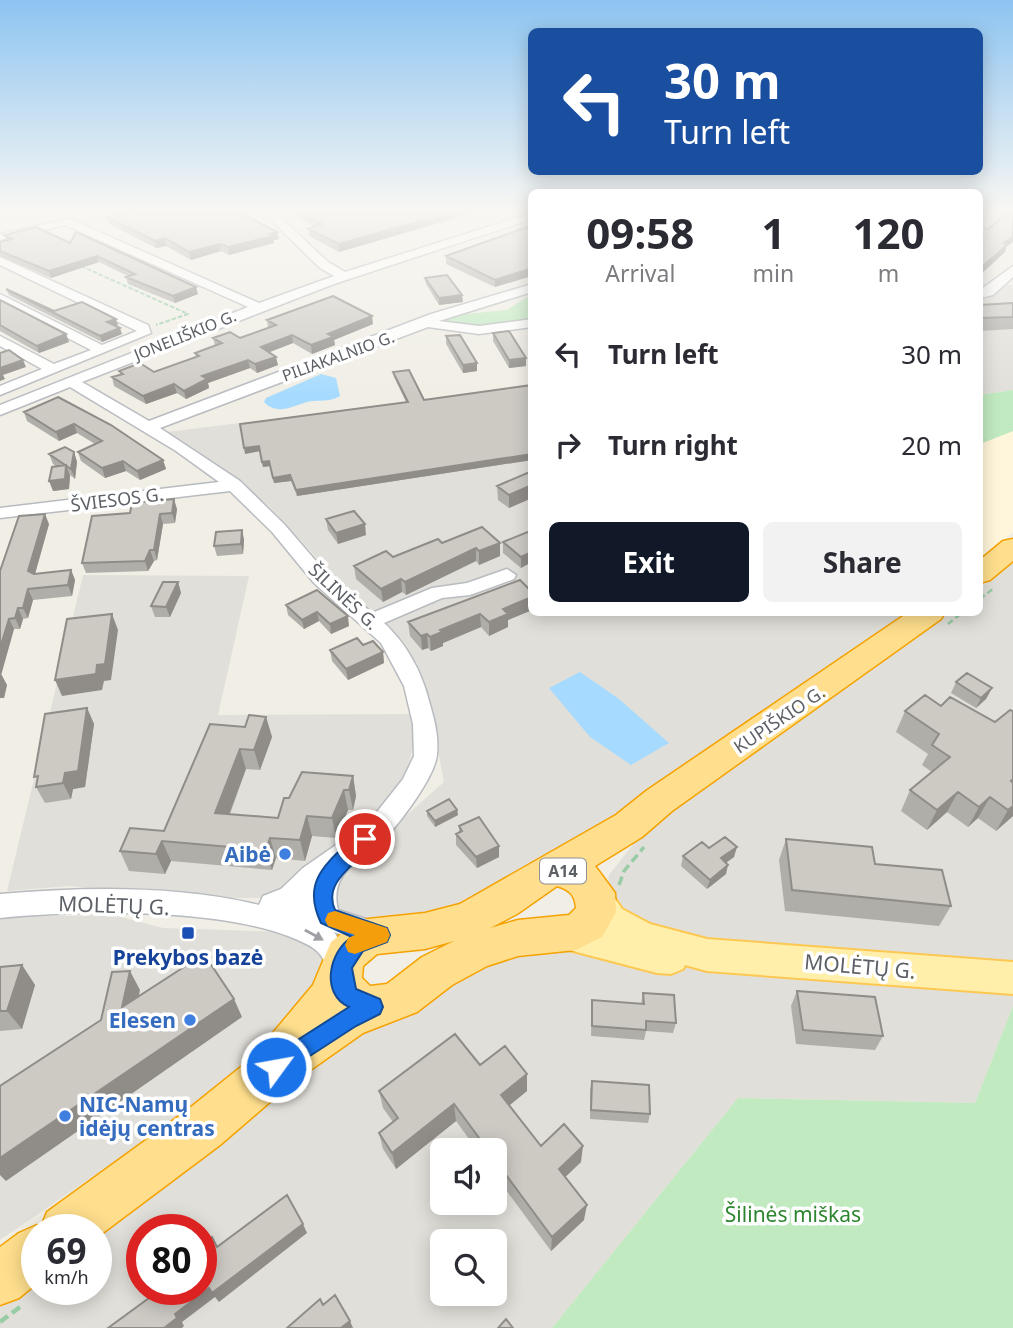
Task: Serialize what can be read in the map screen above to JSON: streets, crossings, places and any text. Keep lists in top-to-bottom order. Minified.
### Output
{"streets":{"highway":["KUPIŠKIO G.","A14"],"main road":["MOLĖTŲ G."],"street":["JONELIŠKIO G.","PILIAKALNIO G.","ŠVIESOS G.","ŠILINĖS G."]},"crossings":[["JONELIŠKIO G.","ŠILINĖS G."],["PILIAKALNIO G.","ŠILINĖS G."],["ŠVIESOS G.","ŠILINĖS G."],["ŠILINĖS G.","MOLĖTŲ G."],["KUPIŠKIO G.","A14"],["KUPIŠKIO G.","MOLĖTŲ G."],["A14","MOLĖTŲ G."]],"parks":["Šilinės miškas"],"places":{"other":["Aibė","Elesen","NIC-Namų idėjų centras"],"transit":["Prekybos bazė"]},"page":{"turn":["30 m","Turn left"],"eta":["09:58","Arrival","1","min","120","m"],"list":[{"name":"Turn left","value":"30 m"},{"name":"Turn right","value":"20 m"}],"buttons":["Exit","Share"],"speed":"69 km/h","limit":"80"}}
